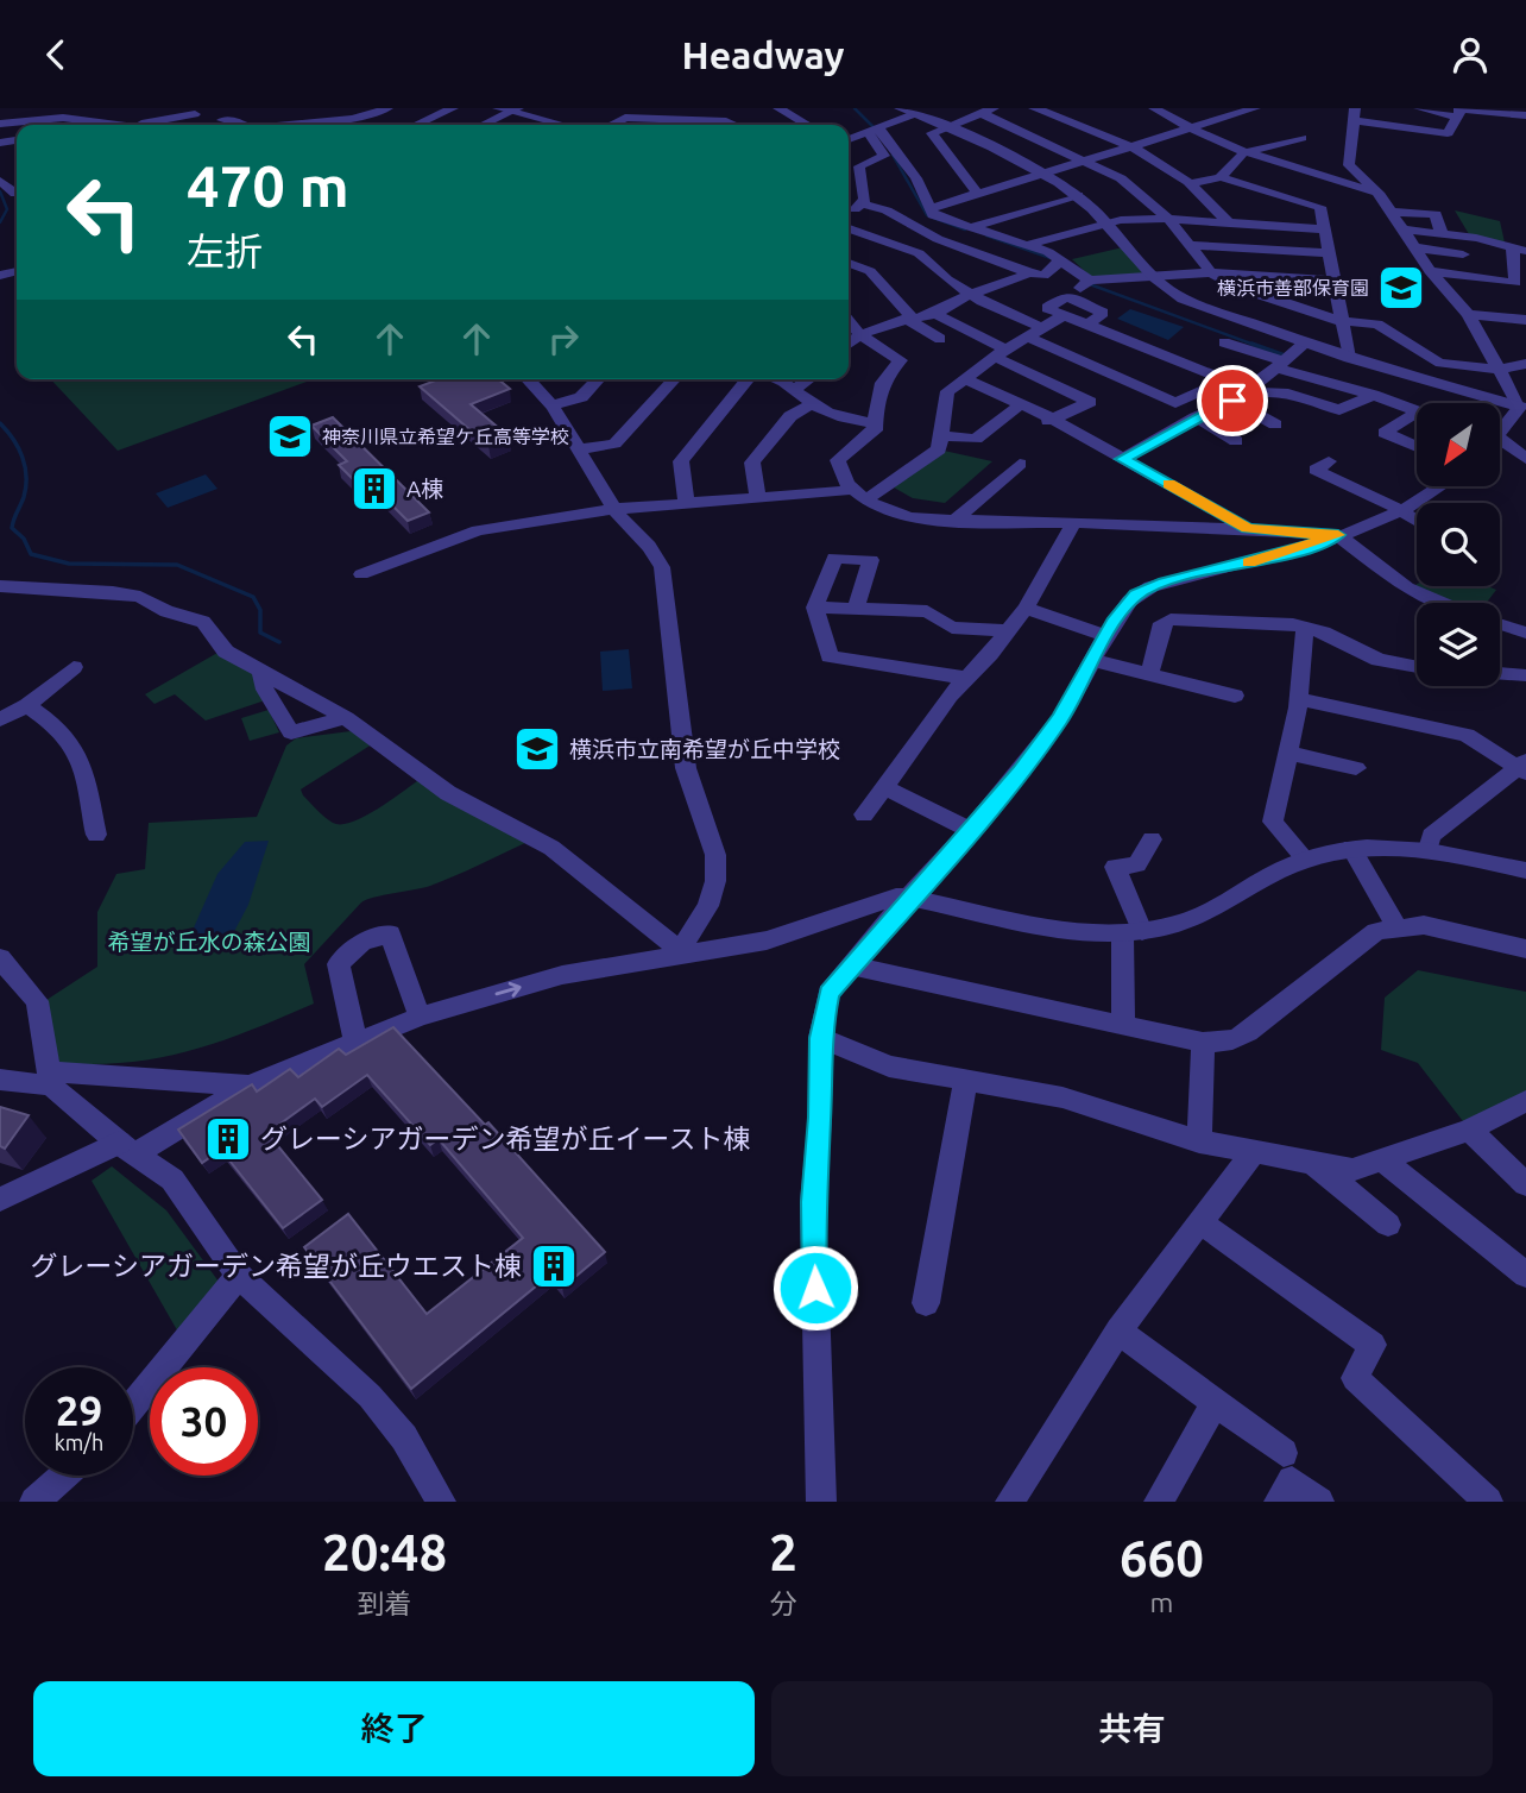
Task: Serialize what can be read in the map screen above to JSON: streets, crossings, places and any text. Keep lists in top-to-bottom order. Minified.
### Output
{"parks":["希望が丘水の森公園"],"places":{"school or university":["横浜市善部保育園","神奈川県立希望ケ丘高等学校","横浜市立南希望が丘中学校"],"building":["A棟","グレーシアガーデン希望が丘イースト棟","グレーシアガーデン希望が丘ウエスト棟"]},"north":"bottom left","page":{"header":"Headway","turn":["470 m","左折"],"speed":"29 km/h","limit":"30","eta":["20:48","到着","2","分","660","m"],"buttons":["終了","共有"]}}
